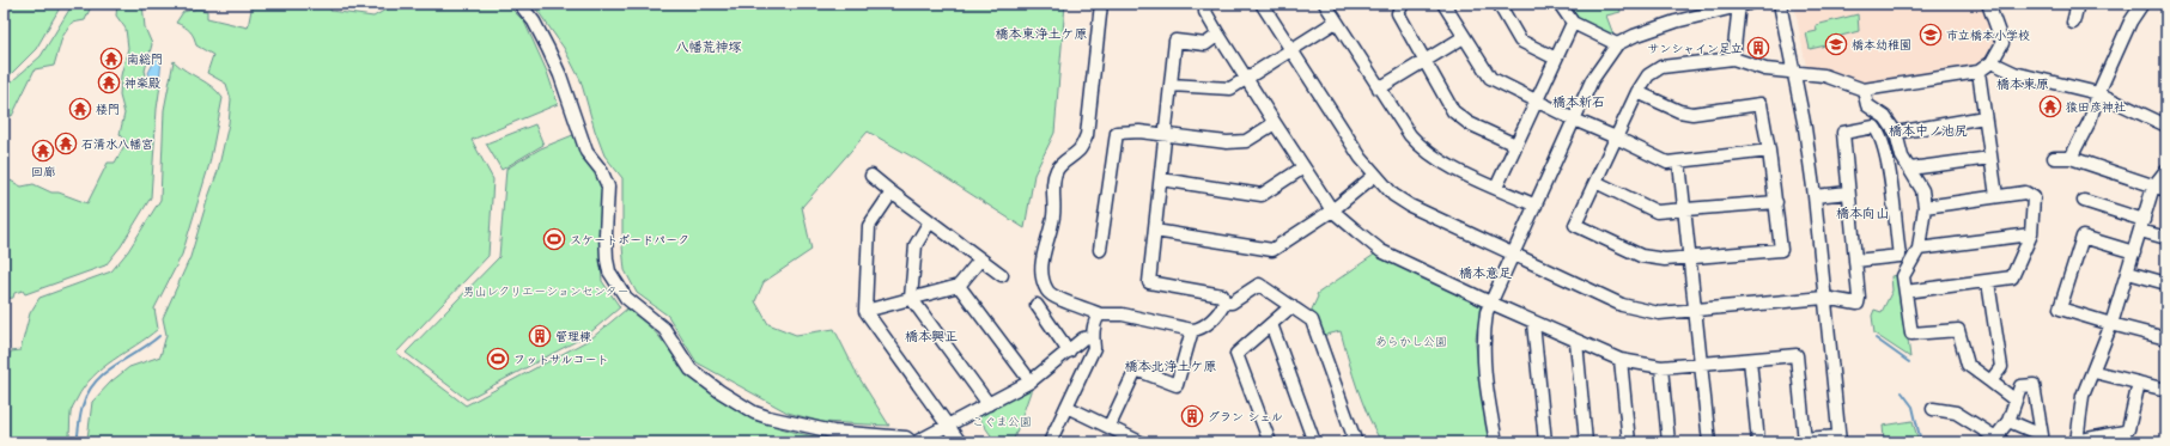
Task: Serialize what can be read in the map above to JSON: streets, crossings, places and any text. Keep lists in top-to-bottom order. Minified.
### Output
{"districts":["橋本東浄土ケ原","八幡荒神塚","橋本東原","橋本新石","橋本中ノ池尻","橋本向山","橋本意足","橋本興正","橋本北浄土ケ原"],"parks":["男山レクリエーションセンター","あらかし公園","こぐま公園"],"places":{"school or university":["市立橋本小学校","橋本幼稚園"],"building":["サンシャイン足立","管理棟","グラン シェル"],"temple":["南総門","神楽殿","猿田彦神社","楼門","石清水八幡宮","回廊"],"sports":["スケートボードパーク","フットサルコート"]}}
